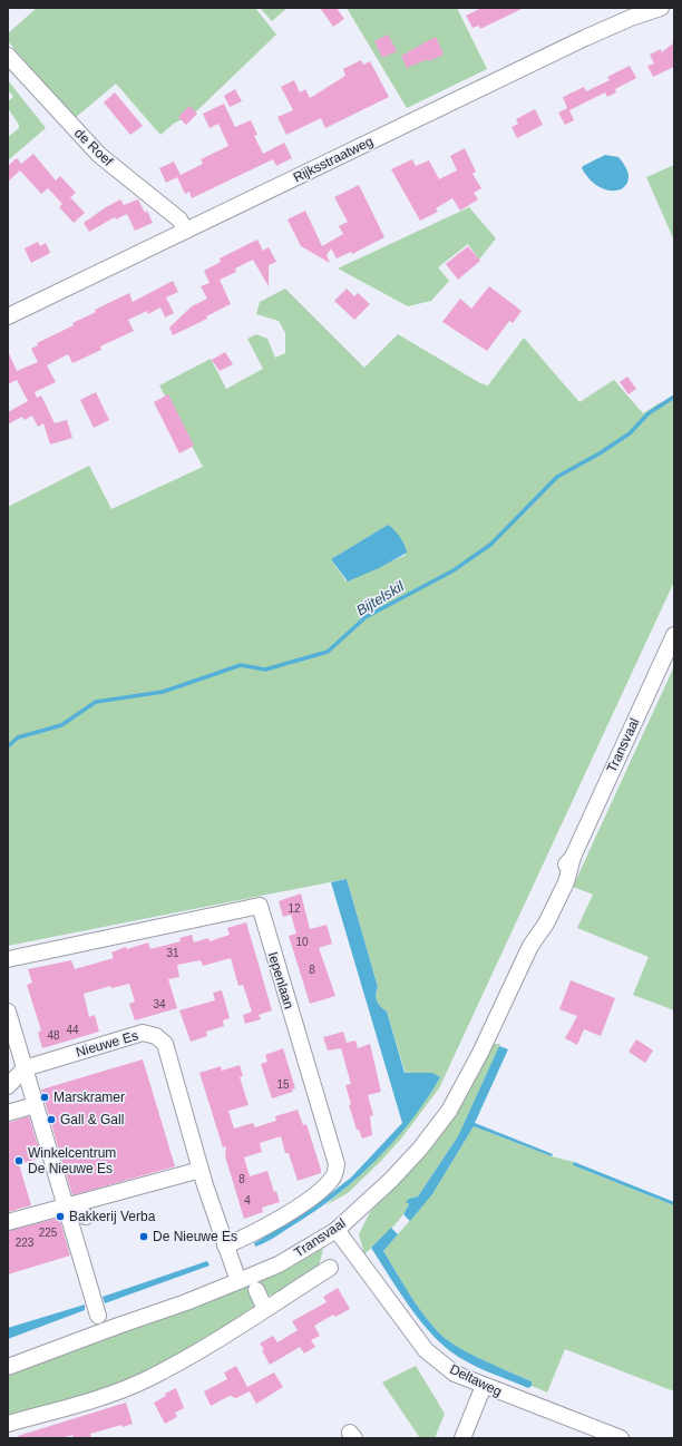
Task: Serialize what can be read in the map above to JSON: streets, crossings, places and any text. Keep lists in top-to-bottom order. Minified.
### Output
{"streets":{"street":["de Roef","Rijksstraatweg","Transvaal","Iepenlaan","Nieuwe Es","Deltaweg"]},"crossings":[["de Roef","Rijksstraatweg"],["Transvaal","Nieuwe Es"],["Transvaal","Deltaweg"],["Iepenlaan","Nieuwe Es"]],"water":["Bijtelskil"],"places":["Marskramer","Gall & Gall","Winkelcentrum De Nieuwe Es","Bakkerij Verba","De Nieuwe Es"],"house_numbers":["12","10","31","8","34","44","48","15","8","4","225","223"]}
